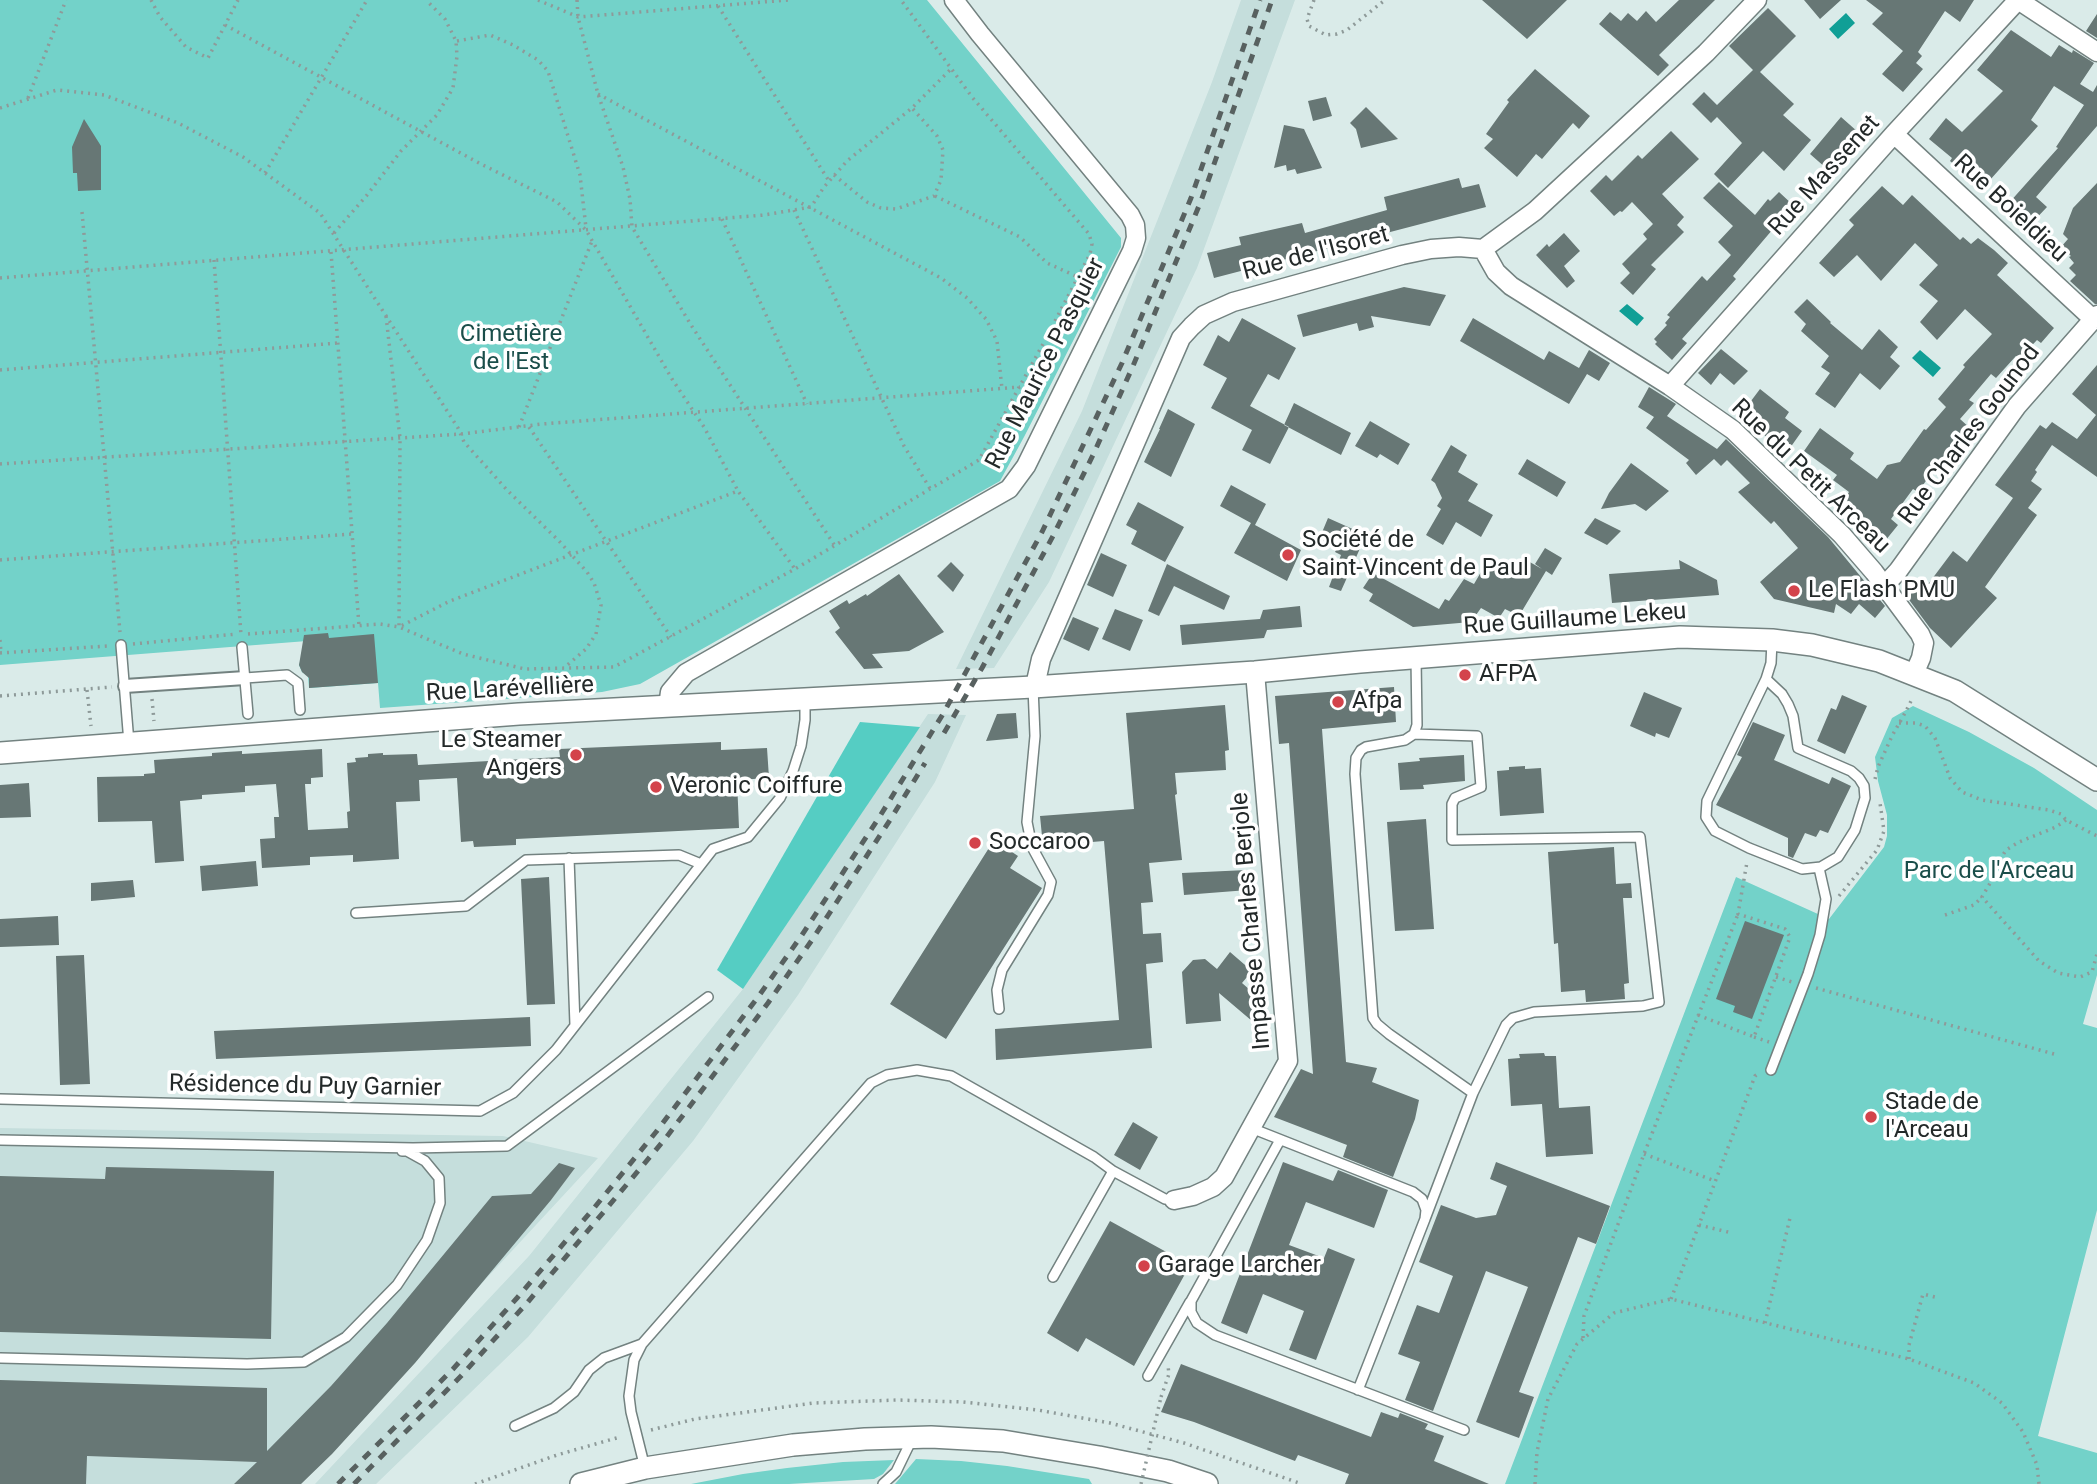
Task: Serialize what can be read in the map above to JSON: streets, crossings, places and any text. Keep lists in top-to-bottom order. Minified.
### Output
{"streets":{"street":["Rue Massenet","Rue Boieldieu","Rue de l'Isoret","Rue Maurice Pasquier","Rue Charles Gounod","Rue du Petit Arceau","Rue Guillaume Lekeu","Rue Larévellière","Impasse Charles Berjole"],"lane":["Résidence du Puy Garnier"]},"crossings":[["Rue Massenet","Rue Boieldieu"],["Rue Massenet","Rue du Petit Arceau"],["Rue Boieldieu","Rue Charles Gounod"],["Rue de l'Isoret","Rue du Petit Arceau"],["Rue de l'Isoret","Rue Guillaume Lekeu"],["Rue de l'Isoret","Rue Larévellière"],["Rue Maurice Pasquier","Rue Larévellière"],["Rue Charles Gounod","Rue du Petit Arceau"],["Rue du Petit Arceau","Rue Guillaume Lekeu"],["Rue Guillaume Lekeu","Rue Larévellière"],["Rue Guillaume Lekeu","Impasse Charles Berjole"],["Rue Larévellière","Résidence du Puy Garnier"]],"parks":["Cimetière de l'Est","Parc de l'Arceau"],"places":["Société de Saint-Vincent de Paul","Le Flash PMU","AFPA","Afpa","Le Steamer Angers","Veronic Coiffure","Soccaroo","Stade de l'Arceau","Garage Larcher"]}
